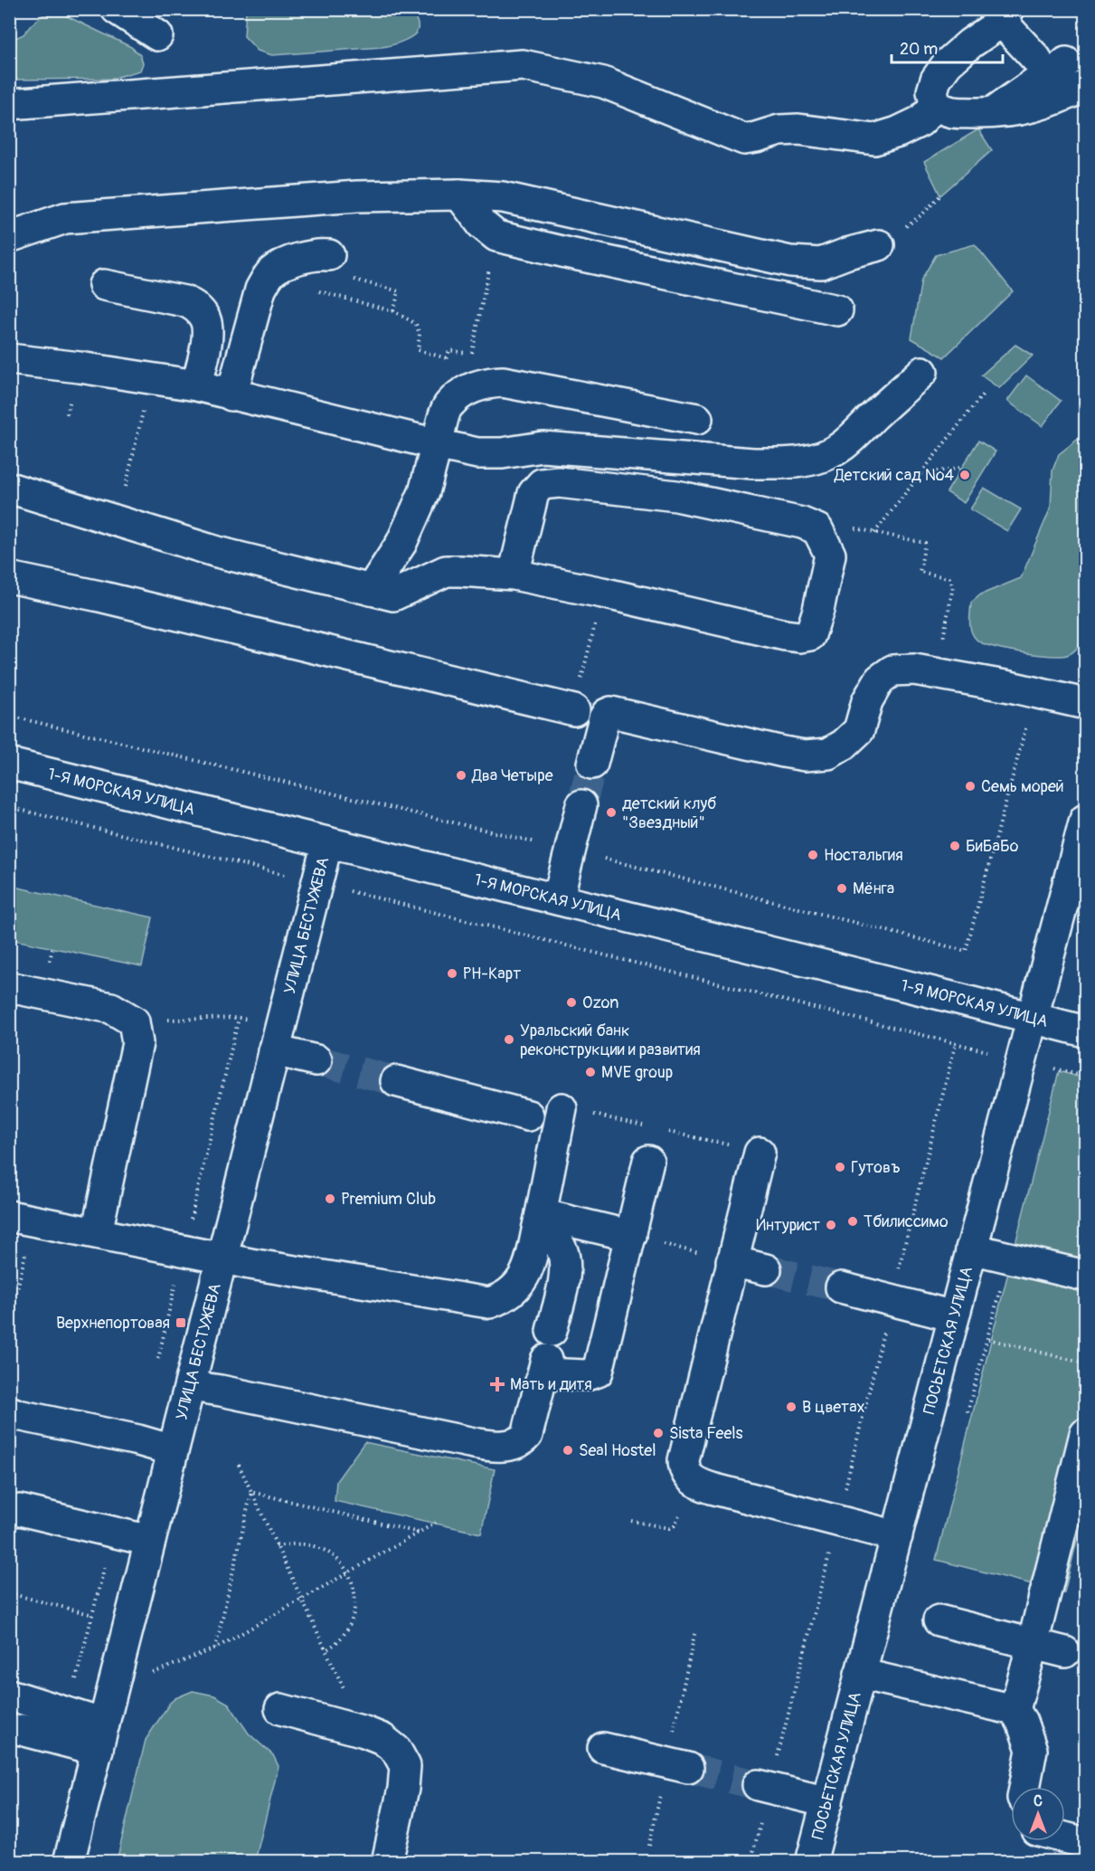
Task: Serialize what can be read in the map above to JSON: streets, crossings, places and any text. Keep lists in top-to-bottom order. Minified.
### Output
{"streets":{"main road":["1-Я МОРСКАЯ УЛИЦА","УЛИЦА БЕСТУЖЕВА","ПОСЬЕТСКАЯ УЛИЦА"]},"crossings":[["1-Я МОРСКАЯ УЛИЦА","УЛИЦА БЕСТУЖЕВА"],["1-Я МОРСКАЯ УЛИЦА","ПОСЬЕТСКАЯ УЛИЦА"]],"places":{"other":["Детский сад №4","Два Четыре","Семь морей","детский клуб \"Звездный\"","БиБаБо","Ностальгия","Мёнга","РН-Карт","Ozon","Уральский банк реконструкции и развития","MVE group","Гутовъ","Premium Club","Тбилиссимо","Интурист","В цветах","Sista Feels","Seal Hostel"],"transit":["Верхнепортовая"],"health":["Мать и дитя"]},"scale_bar":"20 m","north":"top"}
